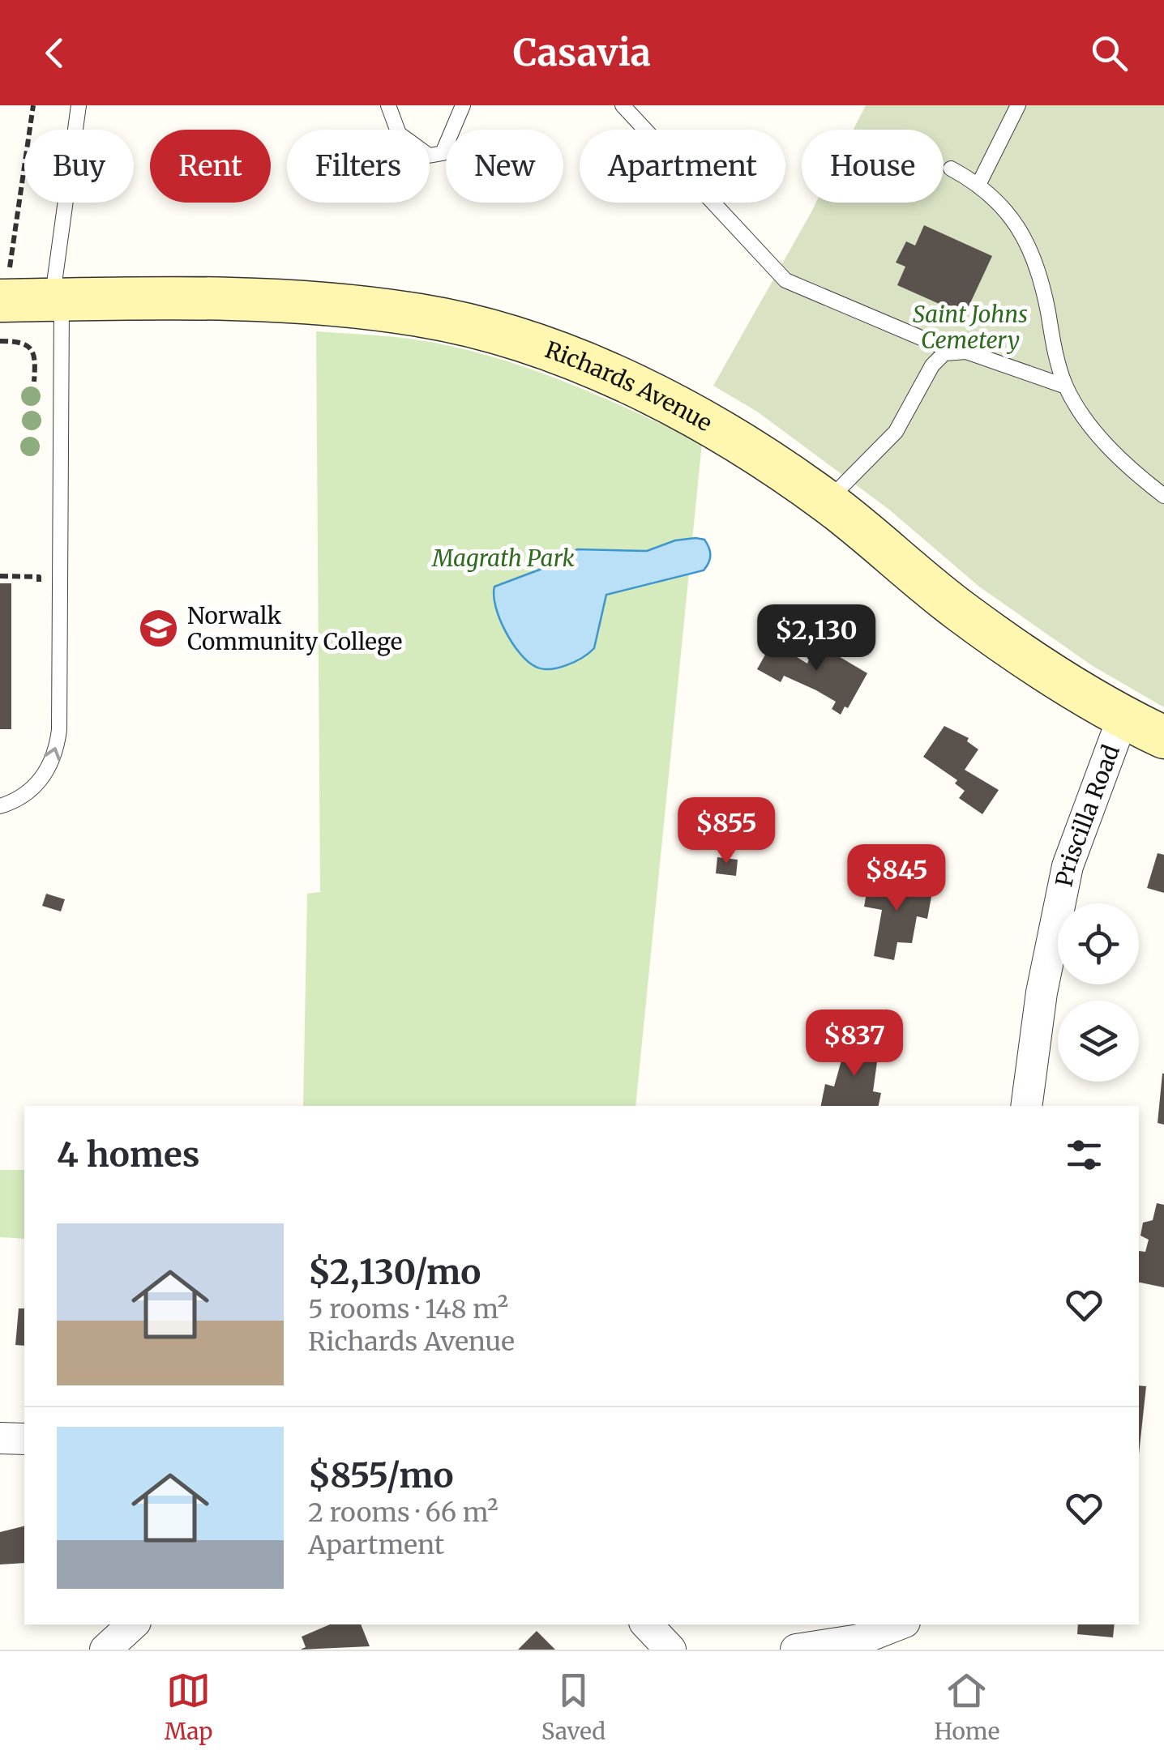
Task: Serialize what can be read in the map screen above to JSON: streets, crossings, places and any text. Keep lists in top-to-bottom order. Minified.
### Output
{"streets":{"street":["Richards Avenue","Priscilla Road"]},"crossings":[["Richards Avenue","Priscilla Road"]],"parks":["Saint Johns Cemetery","Magrath Park"],"places":{"school or university":["Norwalk Community College"]},"page":{"header":"Casavia","chip":["Buy","Rent","Filters","New","Apartment","House"],"price":["$2,130","$855","$845","$837"],"heading":"4 homes","list":[{"name":"$2,130/mo","note":"5 rooms · 148 m² · Richards Avenue"},{"name":"$855/mo","note":"2 rooms · 66 m² · Apartment"}],"tabs":["Map","Saved","Home"]}}
